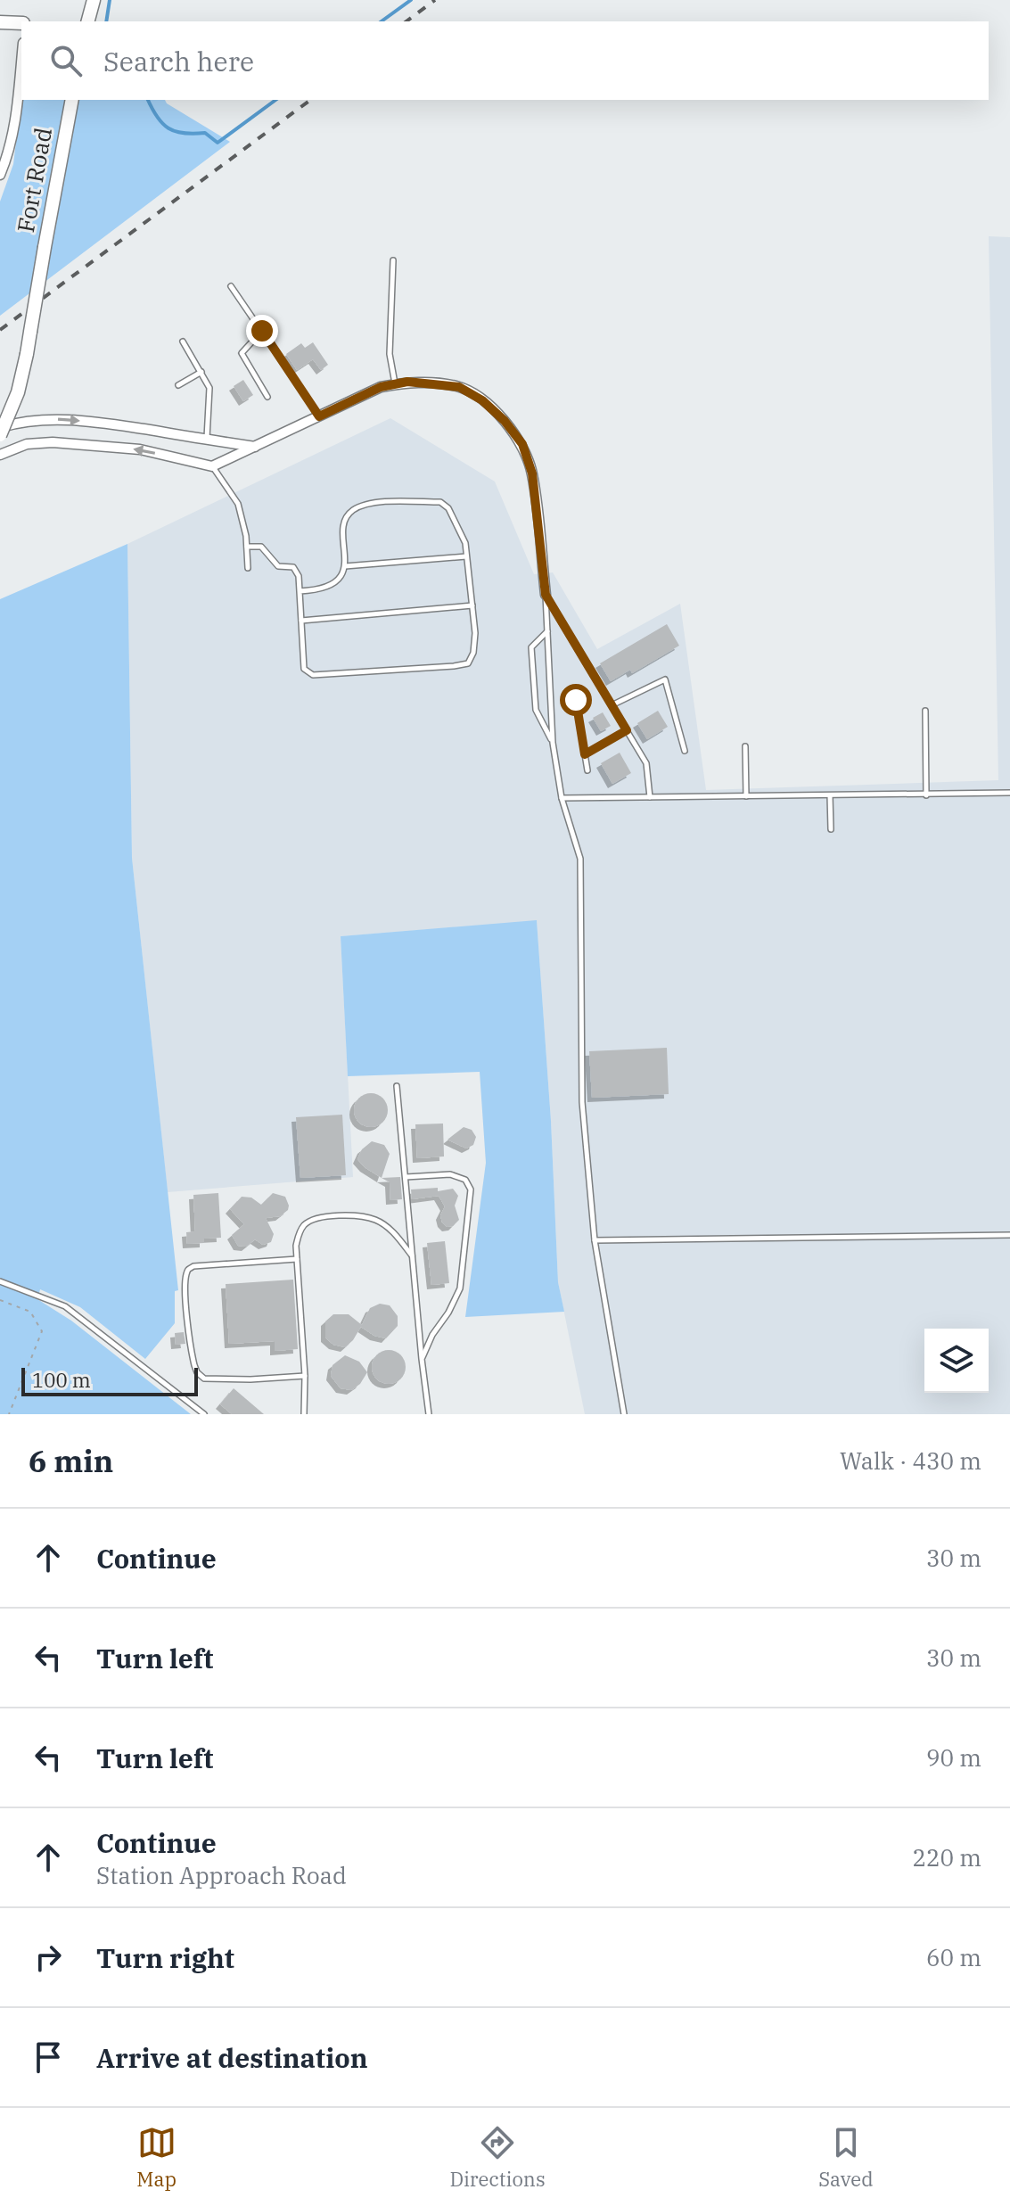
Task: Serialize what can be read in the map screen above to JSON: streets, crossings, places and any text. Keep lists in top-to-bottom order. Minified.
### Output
{"streets":{"street":["Fort Road"]},"scale_bar":"100 m","page":{"search":"Search here","scale":"100 m","heading":["6 min","Walk · 430 m"],"list":[["Continue","30 m"],["Turn left","30 m"],["Turn left","90 m"],["Continue","Station Approach Road","220 m"],["Turn right","60 m"],"Arrive at destination"],"nav":["Map","Directions","Saved"]}}
